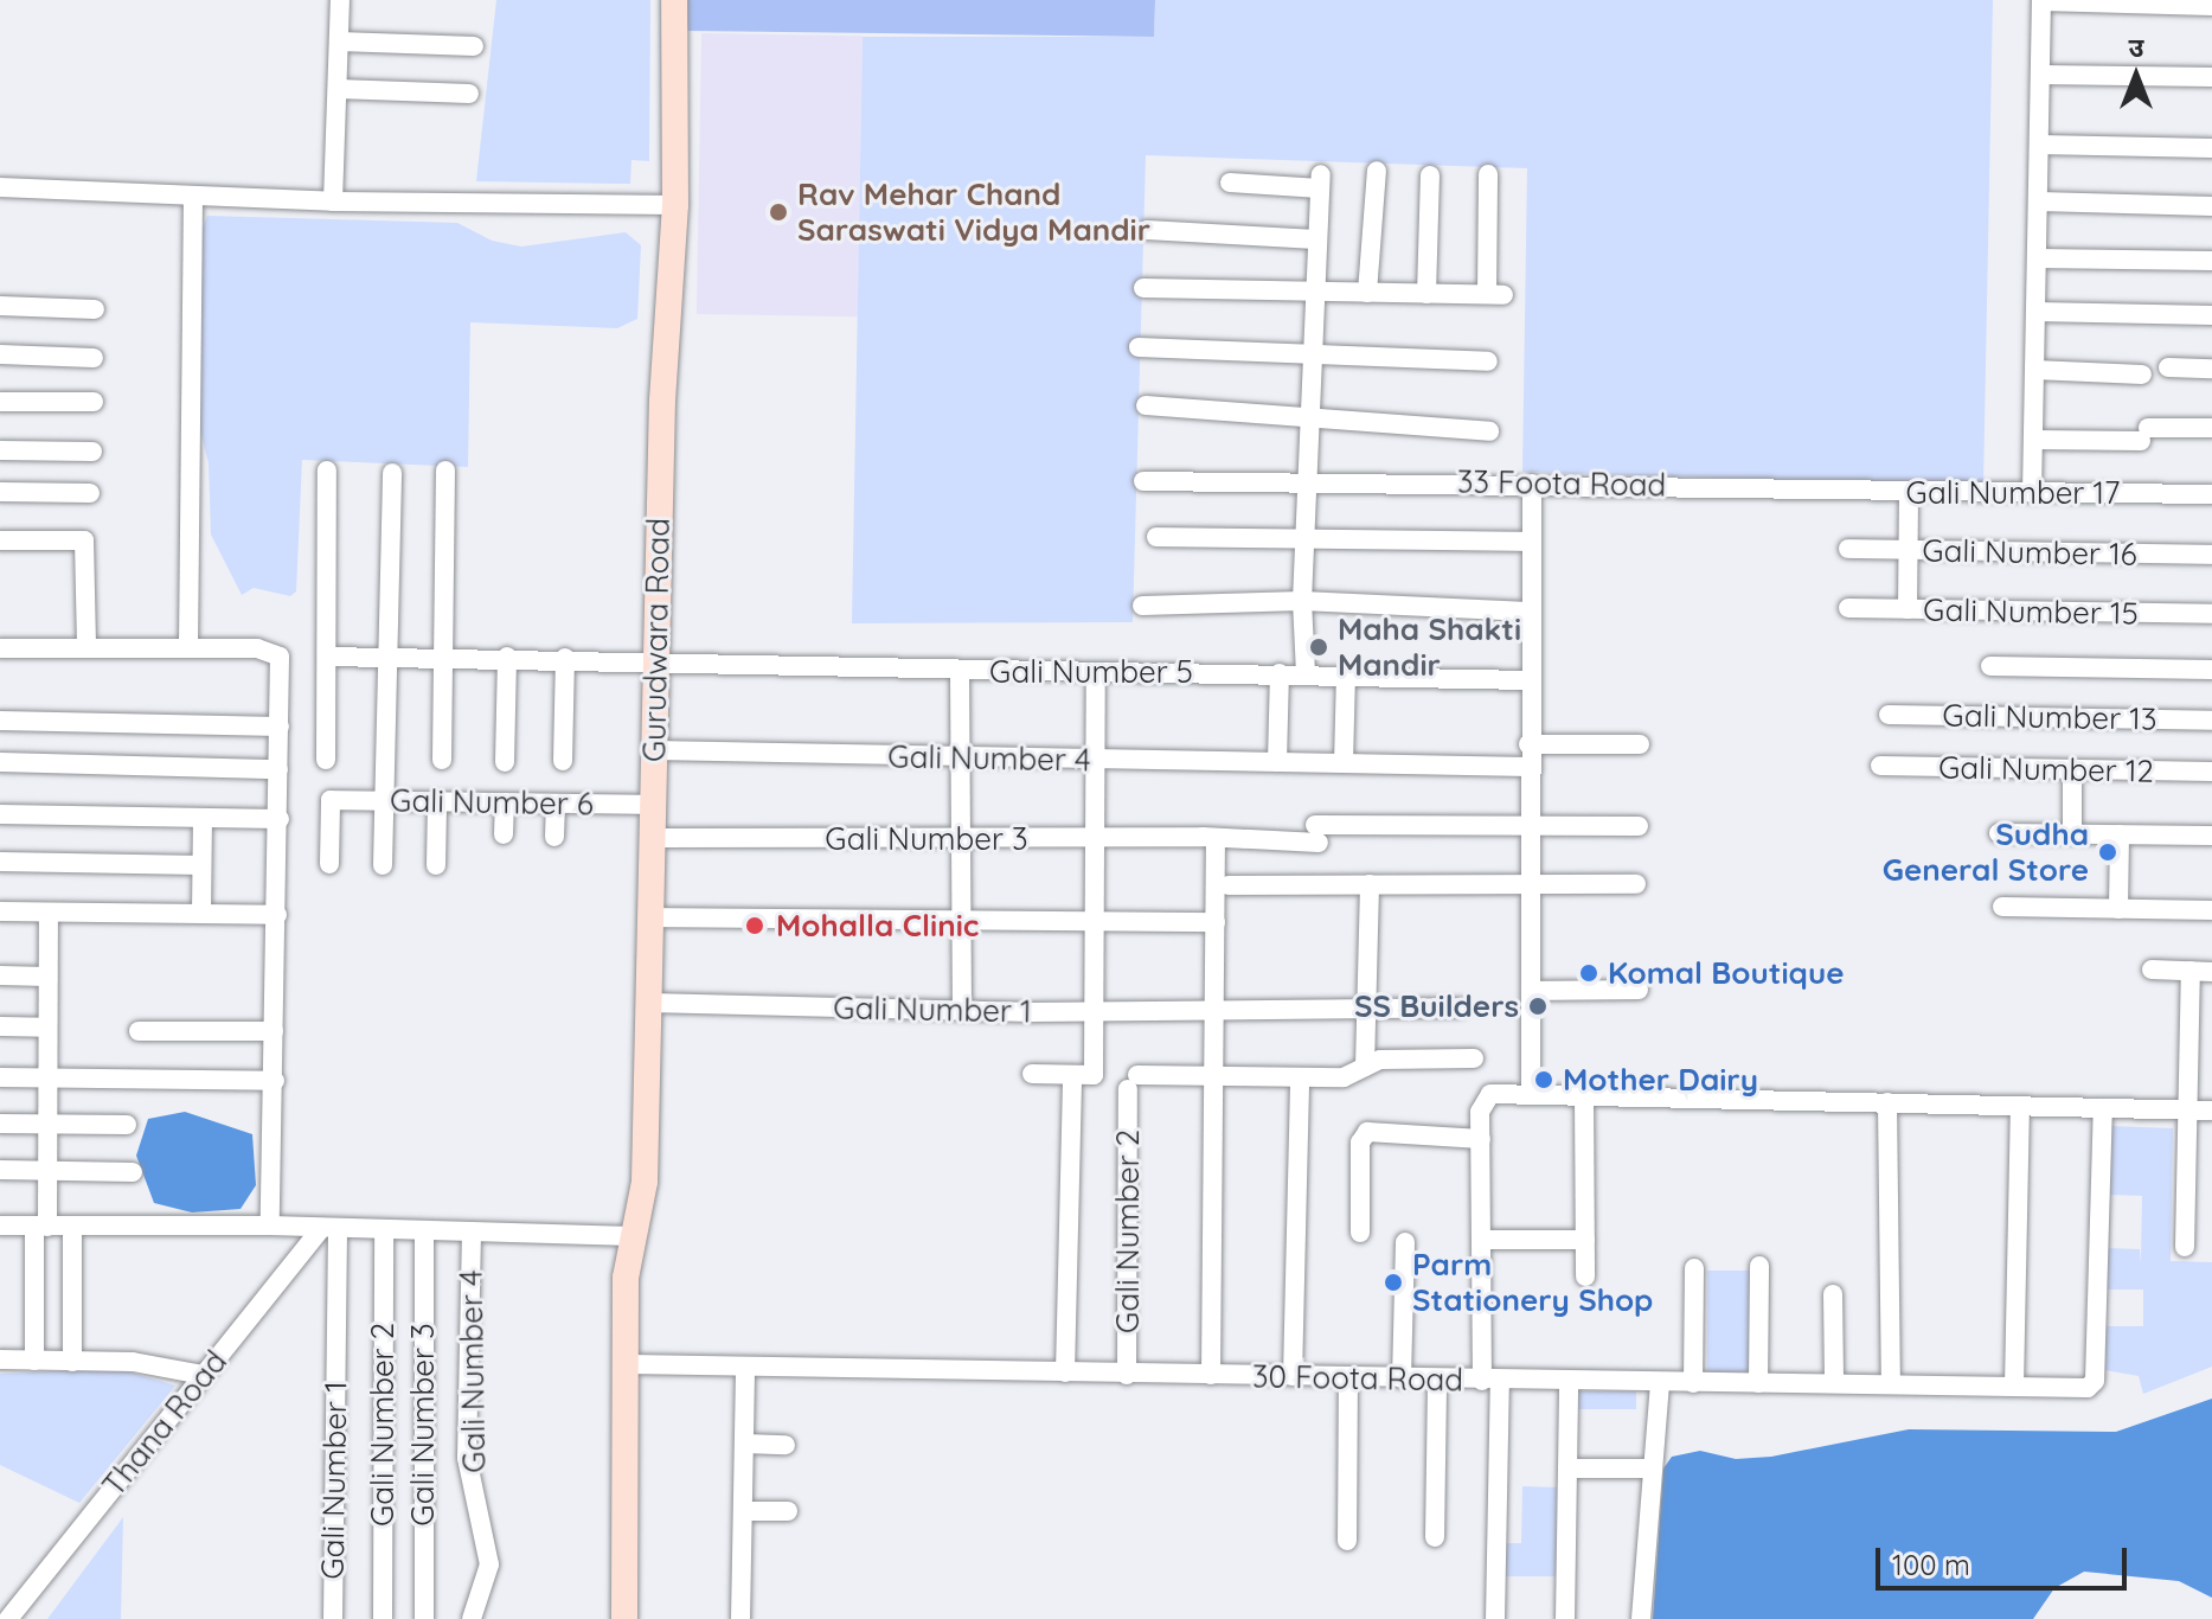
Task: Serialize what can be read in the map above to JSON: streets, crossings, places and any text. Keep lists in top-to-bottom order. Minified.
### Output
{"streets":{"street":["33 Foota Road","Gali Number 17","Gali Number 16","Gali Number 15","Gurudwara Road","Gali Number 5","Gali Number 13","Gali Number 4","Gali Number 12","Gali Number 6","Gali Number 3","Gali Number 1","Gali Number 2","30 Foota Road","Thana Road"]},"crossings":[["33 Foota Road","Gali Number 17"],["Gurudwara Road","Gali Number 5"],["Gurudwara Road","Gali Number 4"],["Gurudwara Road","Gali Number 6"],["Gurudwara Road","Gali Number 3"],["Gurudwara Road","Gali Number 1"],["Gurudwara Road","30 Foota Road"],["Gali Number 1","Thana Road"],["Gali Number 2","30 Foota Road"]],"places":["Rav Mehar Chand Saraswati Vidya Mandir","Maha Shakti Mandir","Sudha General Store","Mohalla Clinic","Komal Boutique","SS Builders","Mother Dairy","Parm Stationery Shop"],"scale_bar":"100 m","north":"top"}
